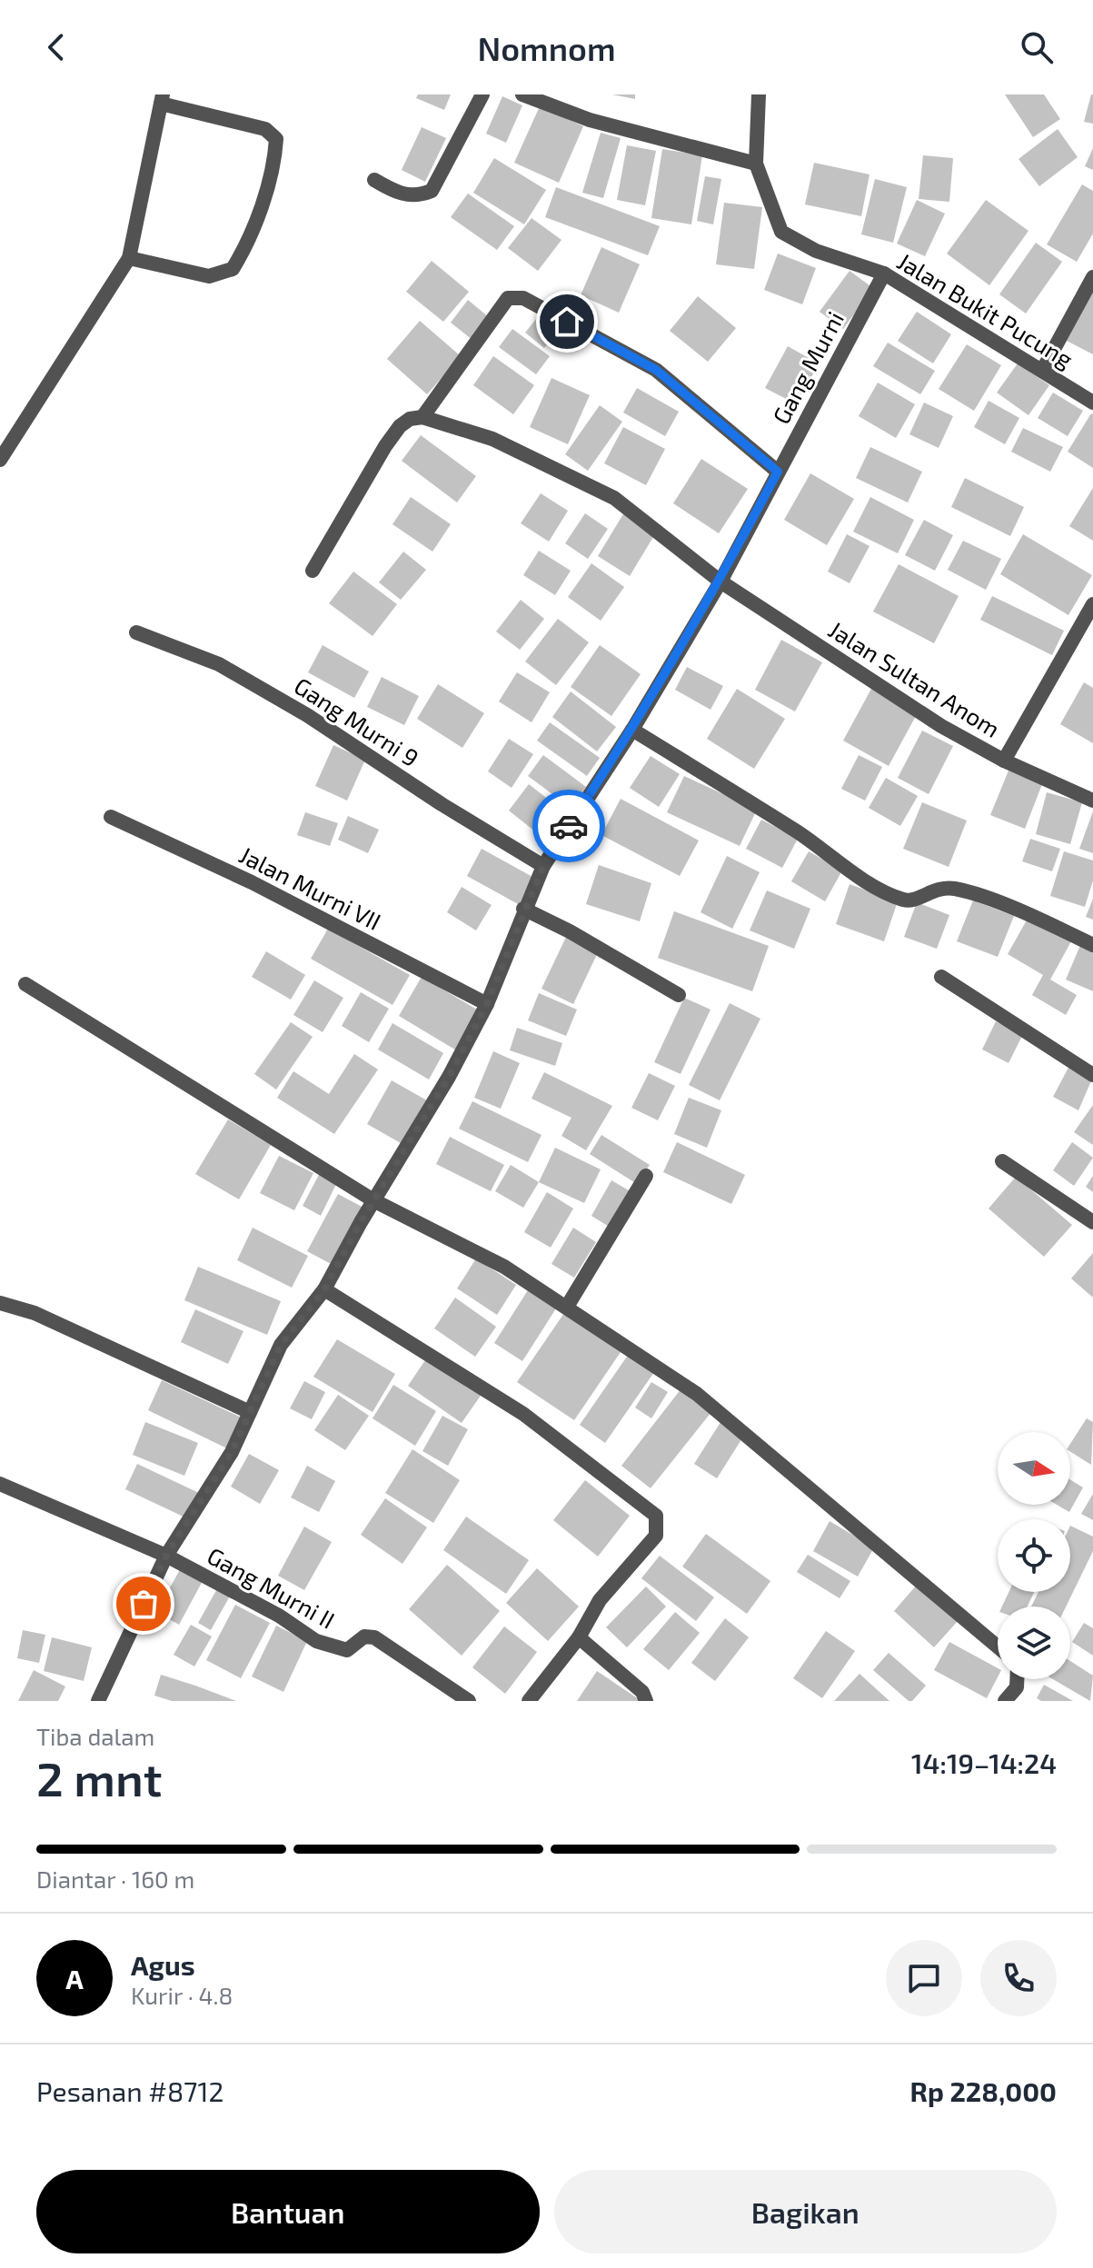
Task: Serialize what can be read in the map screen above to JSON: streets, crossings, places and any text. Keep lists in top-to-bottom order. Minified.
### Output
{"streets":{"street":["Jalan Bukit Pucung","Gang Murni","Jalan Sultan Anom","Gang Murni 9","Jalan Murni VII","Gang Murni II"]},"crossings":[["Jalan Bukit Pucung","Gang Murni"],["Gang Murni","Jalan Sultan Anom"],["Gang Murni","Gang Murni 9"],["Gang Murni","Jalan Murni VII"],["Gang Murni","Gang Murni II"]],"north":"right","page":{"header":"Nomnom","heading":["2 mnt","Tiba dalam","14:19–14:24"],"panel":["Agus","Kurir · 4.8","Pesanan #8712","Rp 228,000"],"bar":"Diantar · 160 m","round":"A","buttons":["Bantuan","Bagikan"]}}
